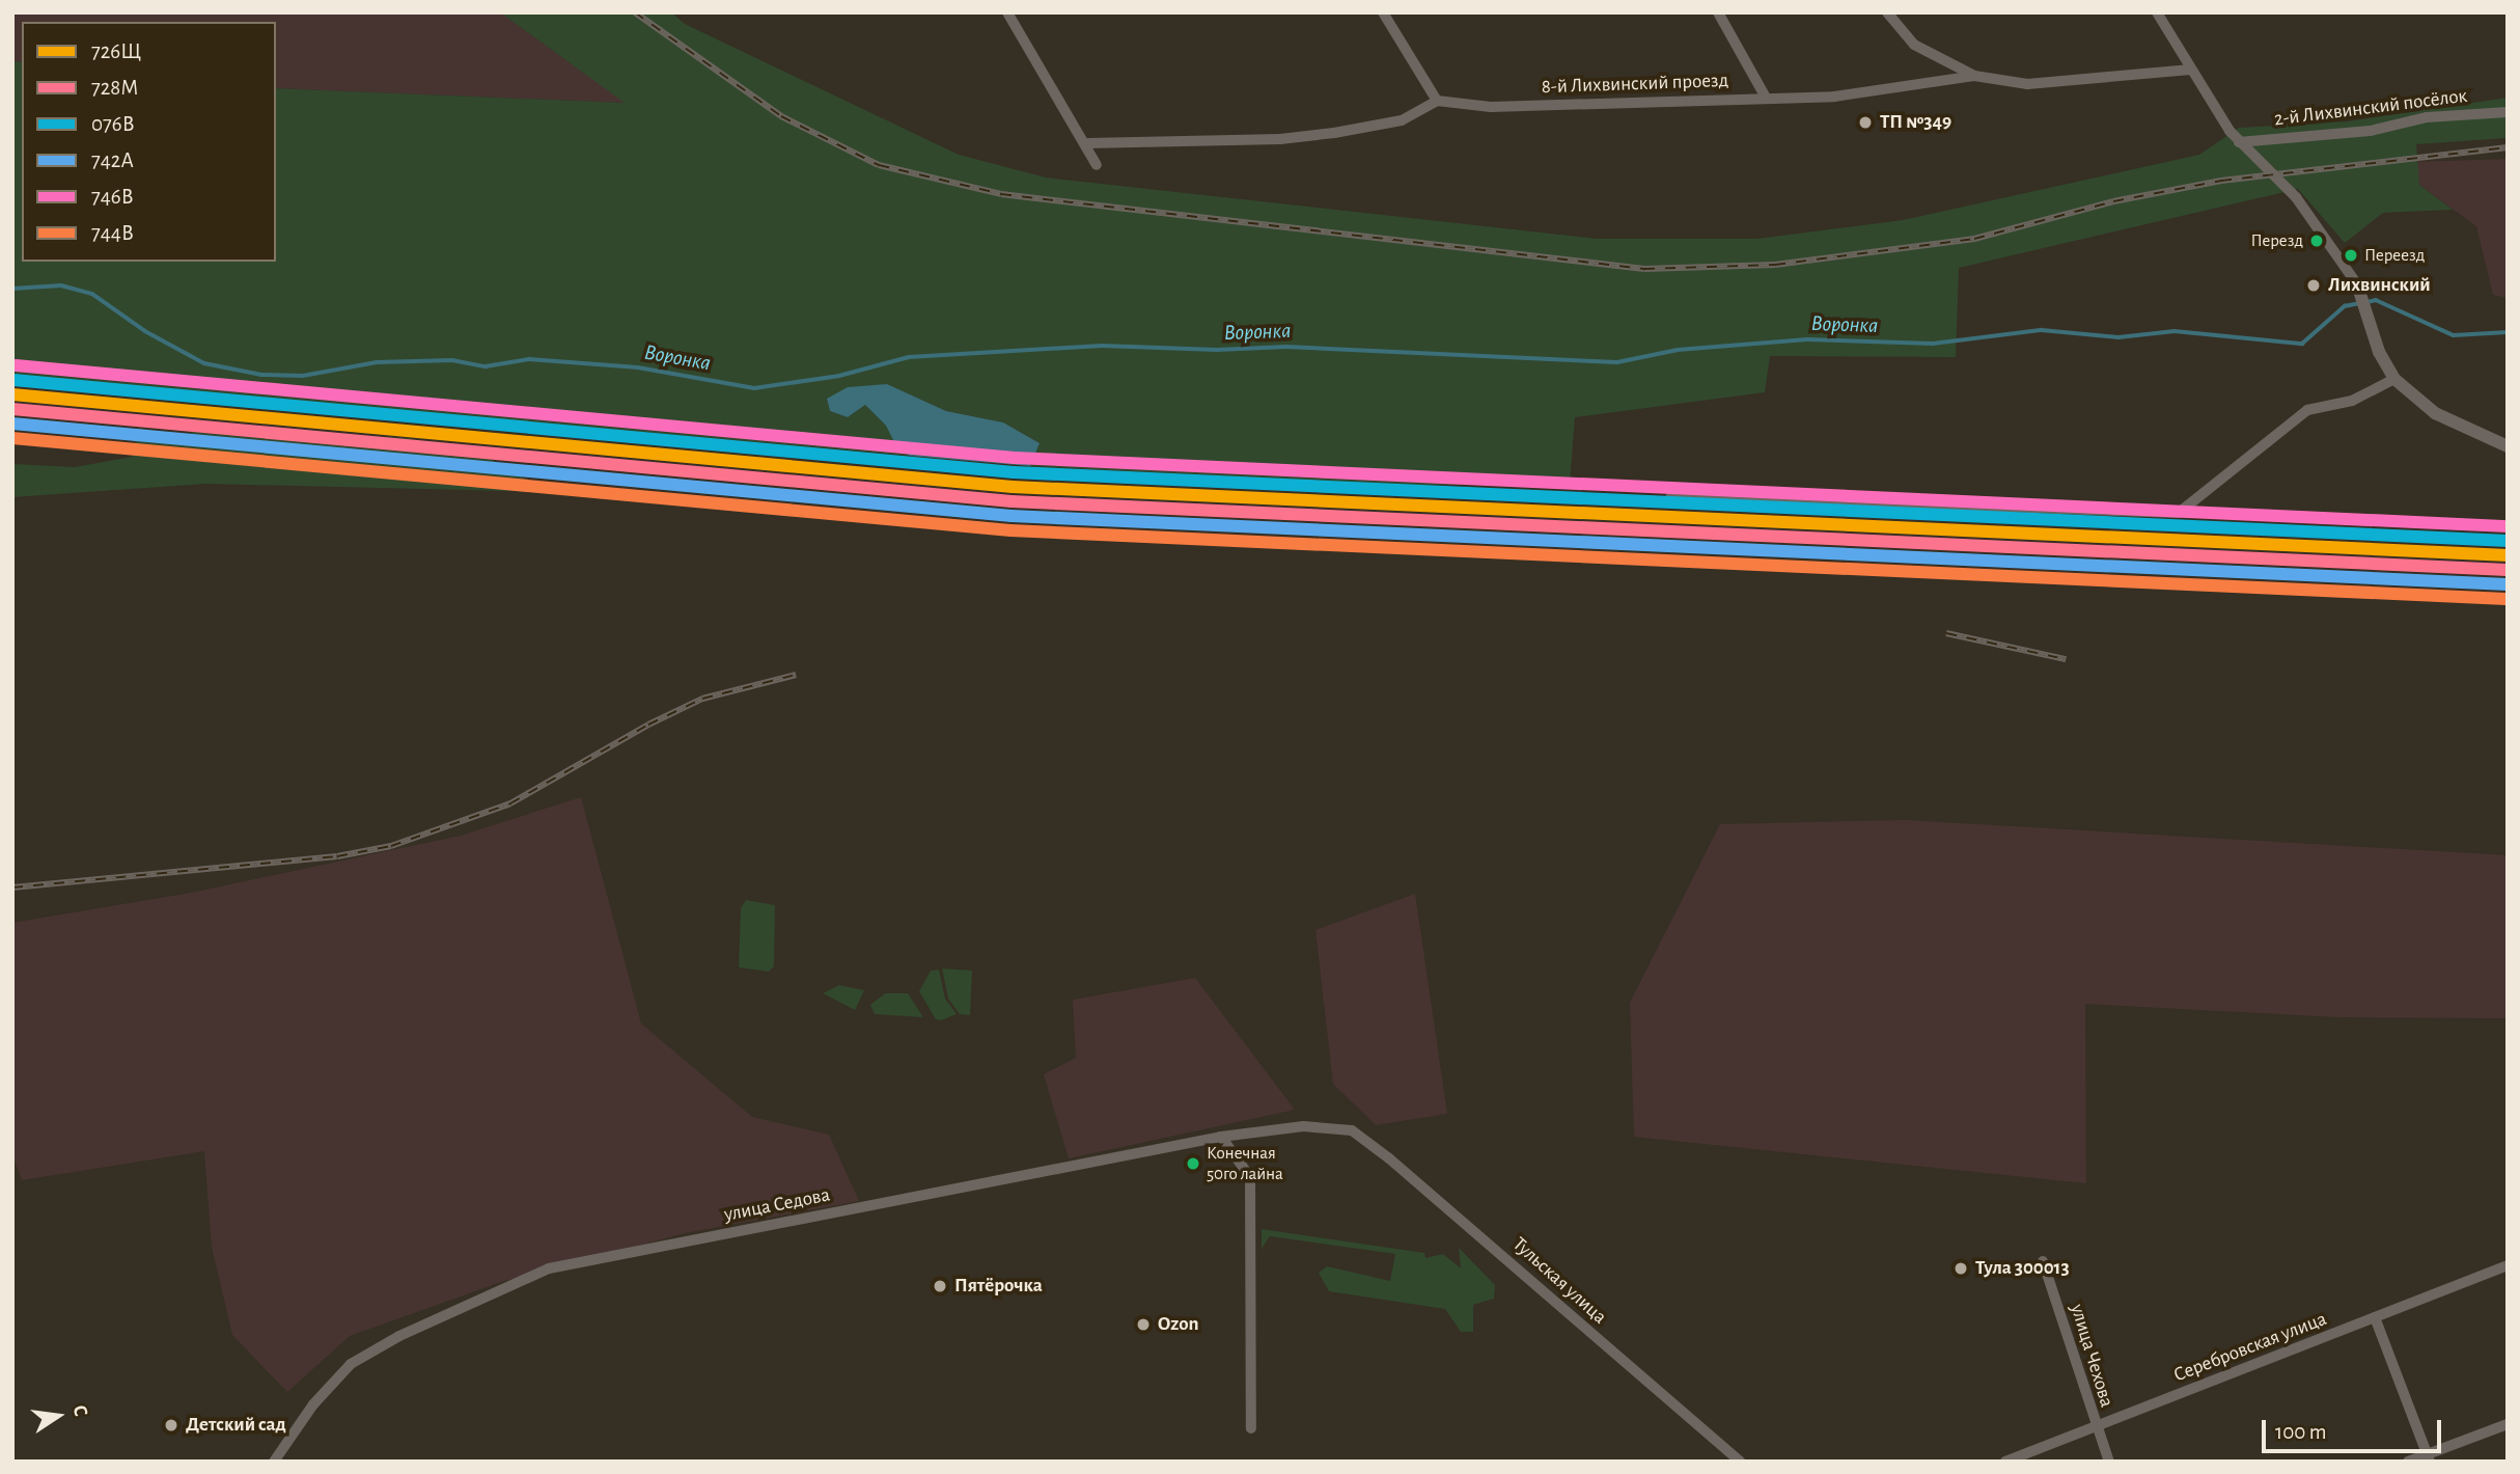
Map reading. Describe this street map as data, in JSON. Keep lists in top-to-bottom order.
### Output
{
  "streets": {
    "street": [
      "8-й Лихвинский проезд",
      "2-й Лихвинский посёлок",
      "улица Седова",
      "Тульская улица",
      "Серебровская улица",
      "улица Чехова"
    ]
  },
  "crossings": [
    ["улица Седова", "Тульская улица"],
    ["Серебровская улица", "улица Чехова"]
  ],
  "water": ["Воронка"],
  "places": [
    "ТП №349",
    "Перезд",
    "Переезд",
    "Лихвинский",
    "Конечная 50го лайна",
    "Тула 300013",
    "Пятёрочка",
    "Ozon",
    "Детский сад"
  ],
  "lines": [
    "transit line 746В",
    "transit line 076В",
    "transit line 726Щ",
    "transit line 728М",
    "transit line 742А",
    "transit line 744В"
  ],
  "legend": [
    "726Щ",
    "728М",
    "076В",
    "742А",
    "746В",
    "744В"
  ],
  "scale_bar": "100 m",
  "north": "right"
}
